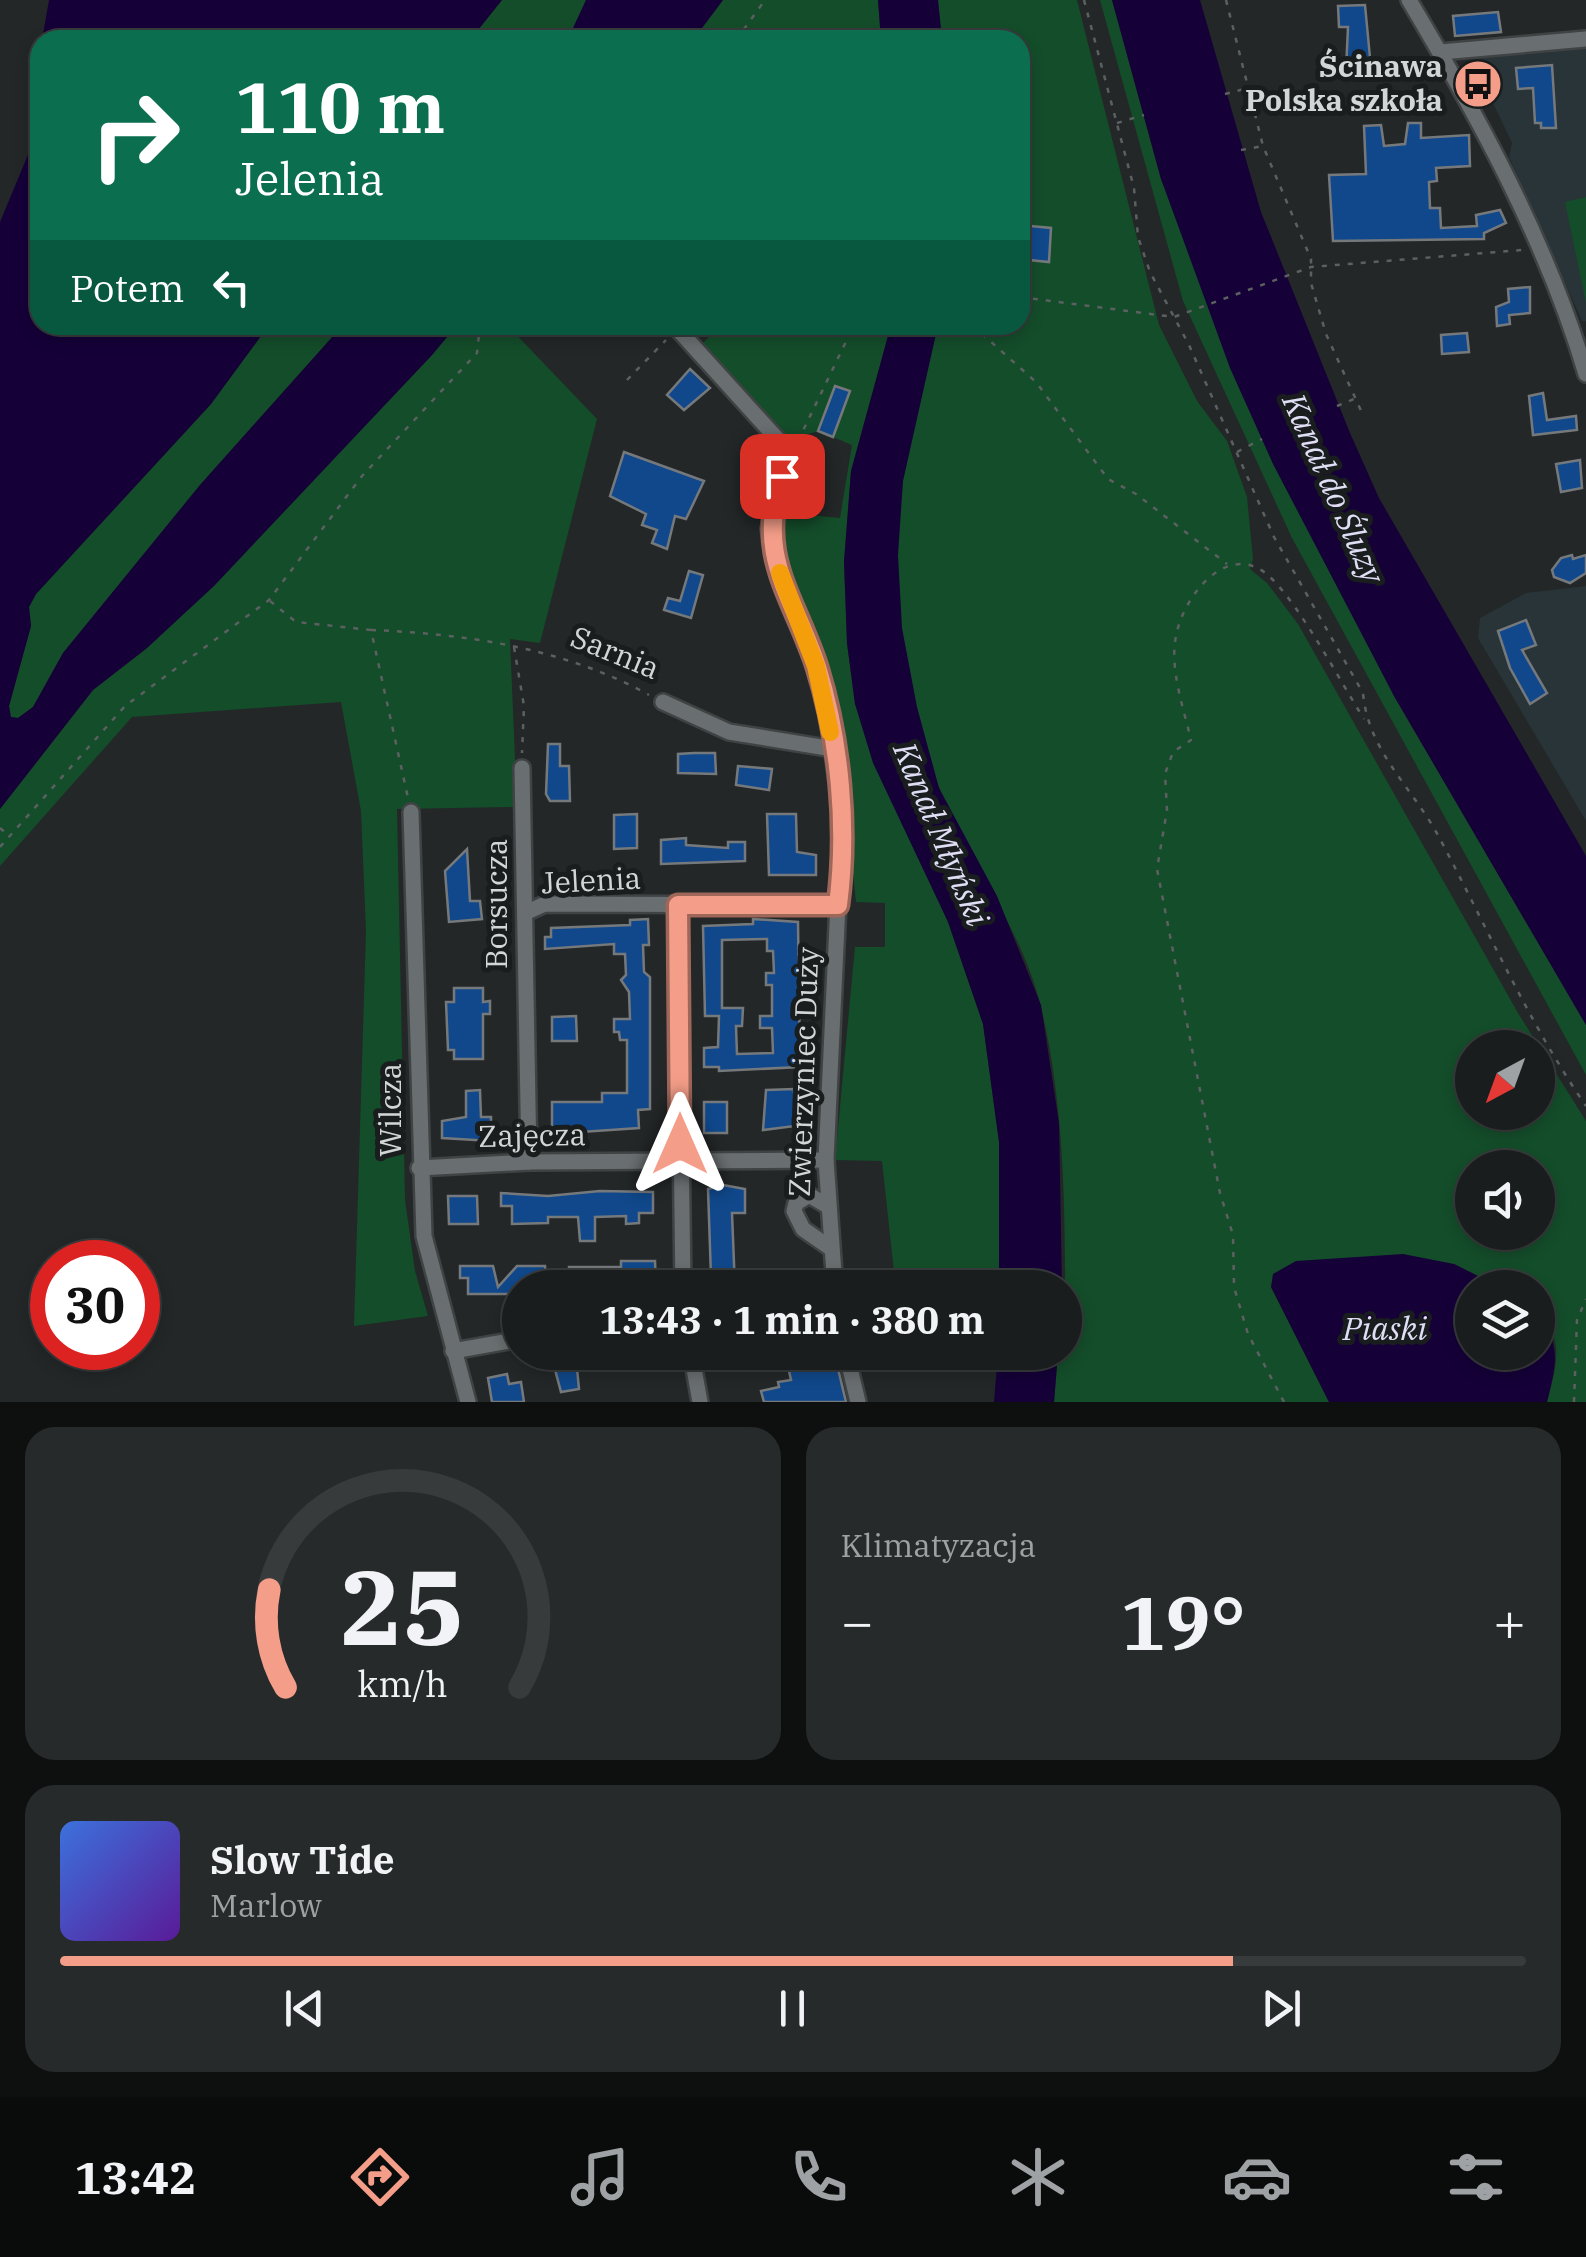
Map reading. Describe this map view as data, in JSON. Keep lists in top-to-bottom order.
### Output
{
  "streets": {
    "street": [
      "Sarnia",
      "Jelenia",
      "Borsucza",
      "Zwierzyniec Duży",
      "Wilcza",
      "Zajęcza"
    ]
  },
  "crossings": [
    ["Sarnia", "Zwierzyniec Duży"],
    ["Jelenia", "Borsucza"],
    ["Jelenia", "Zwierzyniec Duży"],
    ["Borsucza", "Zajęcza"],
    ["Zwierzyniec Duży", "Zajęcza"],
    ["Wilcza", "Zajęcza"]
  ],
  "water": ["Kanał do Śluzy", "Kanał Młyński", "Piaski"],
  "places": {
    "bus stop": ["Ścinawa Polska szkoła"]
  },
  "north": "bottom left",
  "page": {
    "turn": ["110 m", "Jelenia"],
    "then": "Potem",
    "limit": "30",
    "trip": "13:43 · 1 min · 380 m",
    "tile": "Klimatyzacja",
    "heat": ["−", "19°", "+"],
    "song": ["Slow Tide", "Marlow"],
    "tabs": "13:42",
    "gauge": ["25", "km/h"]
  }
}
